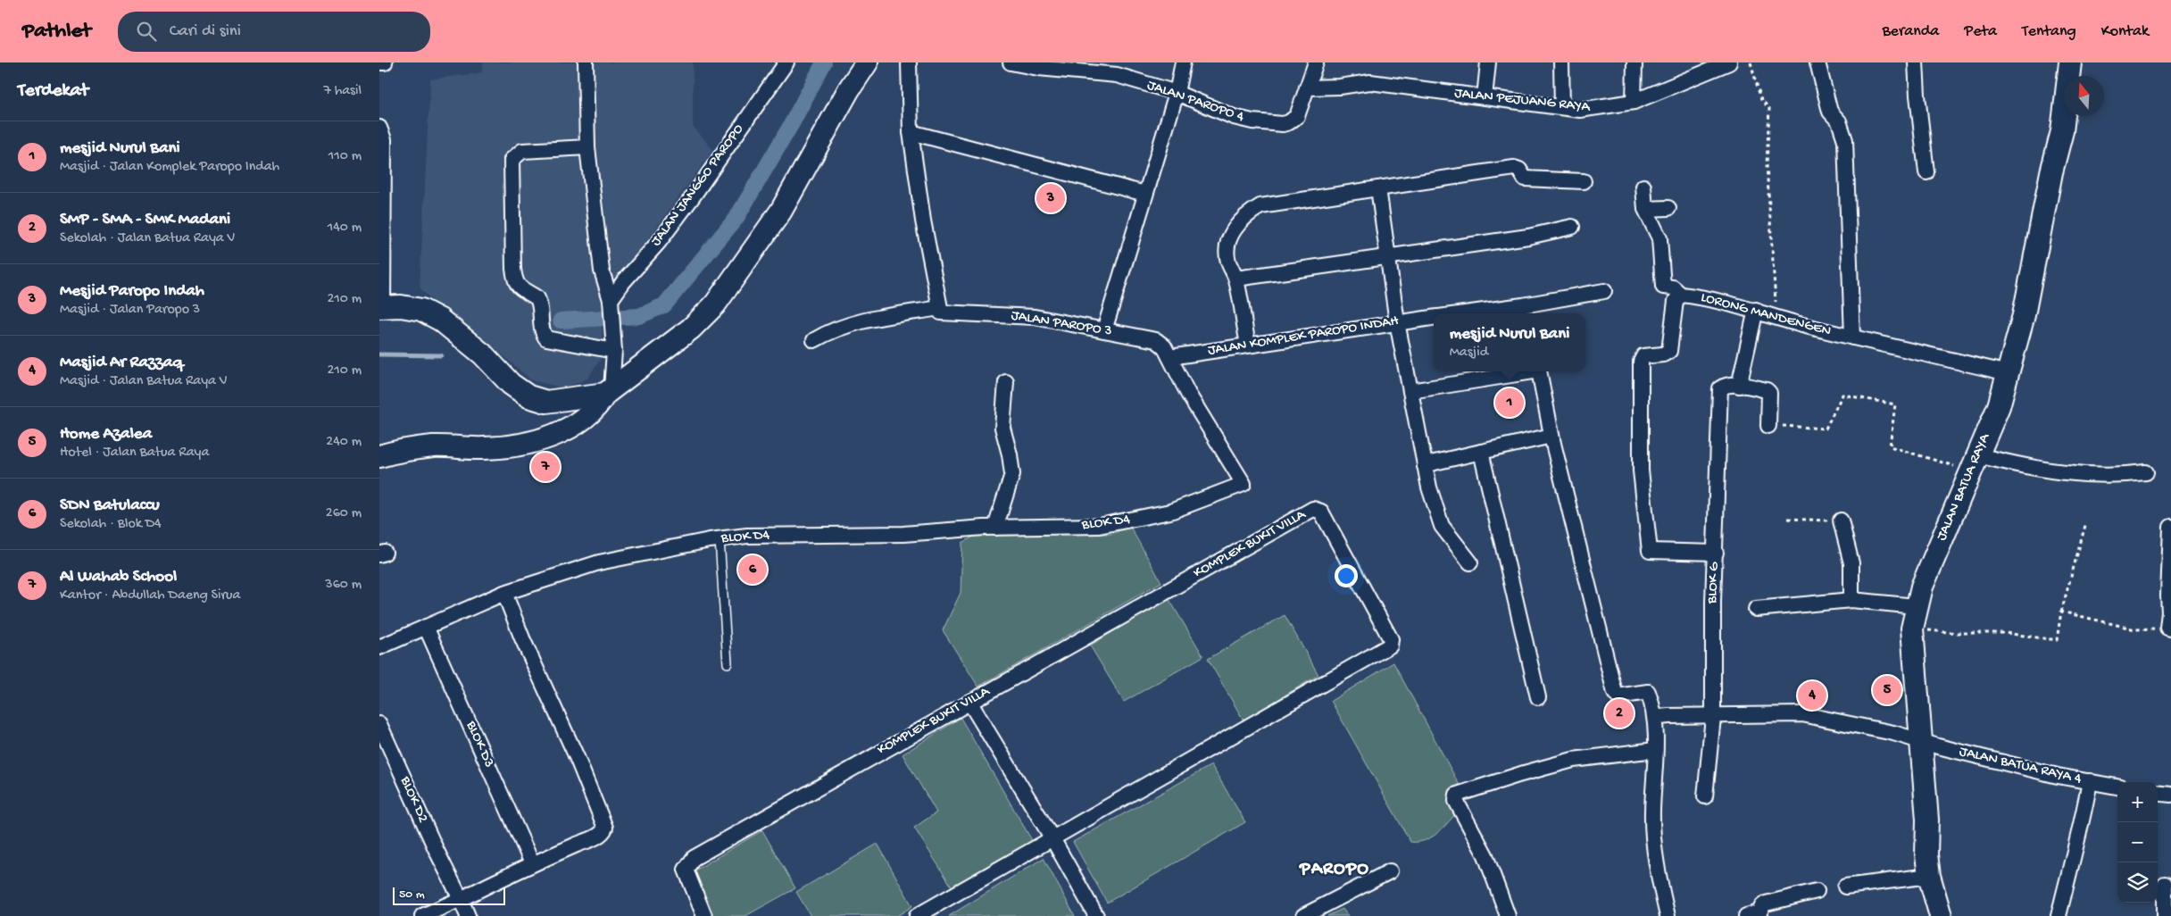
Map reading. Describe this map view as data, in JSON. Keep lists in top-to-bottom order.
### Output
{
  "streets": {
    "main road": ["JALAN BATUA RAYA"],
    "street": [
      "JALAN PEJUANG RAYA",
      "JALAN PAROPO 4",
      "JALAN JANGGO PAROPO",
      "LORONG MANDENGEN",
      "JALAN PAROPO 3",
      "JALAN KOMPLEK PAROPO INDAH",
      "BLOK D4",
      "KOMPLEK BUKIT VILLA",
      "BLOK G",
      "BLOK D3",
      "JALAN BATUA RAYA 4",
      "BLOK D2"
    ]
  },
  "crossings": [
    ["JALAN PEJUANG RAYA", "JALAN PAROPO 4"],
    ["LORONG MANDENGEN", "JALAN BATUA RAYA"],
    ["LORONG MANDENGEN", "BLOK G"],
    ["JALAN PAROPO 3", "JALAN KOMPLEK PAROPO INDAH"],
    ["JALAN PAROPO 3", "BLOK D4"],
    ["JALAN BATUA RAYA", "JALAN BATUA RAYA 4"],
    ["BLOK D4", "BLOK D3"],
    ["BLOK G", "JALAN BATUA RAYA 4"]
  ],
  "districts": ["PAROPO"],
  "scale_bar": "50 m",
  "north": "top",
  "page": {
    "header": "Pathlet",
    "search": "Cari di sini",
    "nav": [
      "Beranda",
      "Peta",
      "Tentang",
      "Kontak"
    ],
    "heading": ["Terdekat", "7 hasil"],
    "list": [
      {
        "mark": "1",
        "name": "mesjid Nurul Bani",
        "note": "Masjid · Jalan Komplek Paropo Indah",
        "value": "110 m"
      },
      {
        "mark": "2",
        "name": "SMP - SMA - SMK Madani",
        "note": "Sekolah · Jalan Batua Raya V",
        "value": "140 m"
      },
      {
        "mark": "3",
        "name": "Mesjid Paropo Indah",
        "note": "Masjid · Jalan Paropo 3",
        "value": "210 m"
      },
      {
        "mark": "4",
        "name": "Masjid Ar Razzaq",
        "note": "Masjid · Jalan Batua Raya V",
        "value": "210 m"
      },
      {
        "mark": "5",
        "name": "Home Azalea",
        "note": "Hotel · Jalan Batua Raya",
        "value": "240 m"
      },
      {
        "mark": "6",
        "name": "SDN Batulaccu",
        "note": "Sekolah · Blok D4",
        "value": "260 m"
      },
      {
        "mark": "7",
        "name": "Al Wahab School",
        "note": "Kantor · Abdullah Daeng Sirua",
        "value": "360 m"
      }
    ],
    "pins": [
      "3",
      "1",
      "7",
      "6",
      "5",
      "4",
      "2"
    ],
    "popup": ["mesjid Nurul Bani", "Masjid"],
    "map_buttons": ["+", "−"],
    "scale": "50 m"
  }
}
